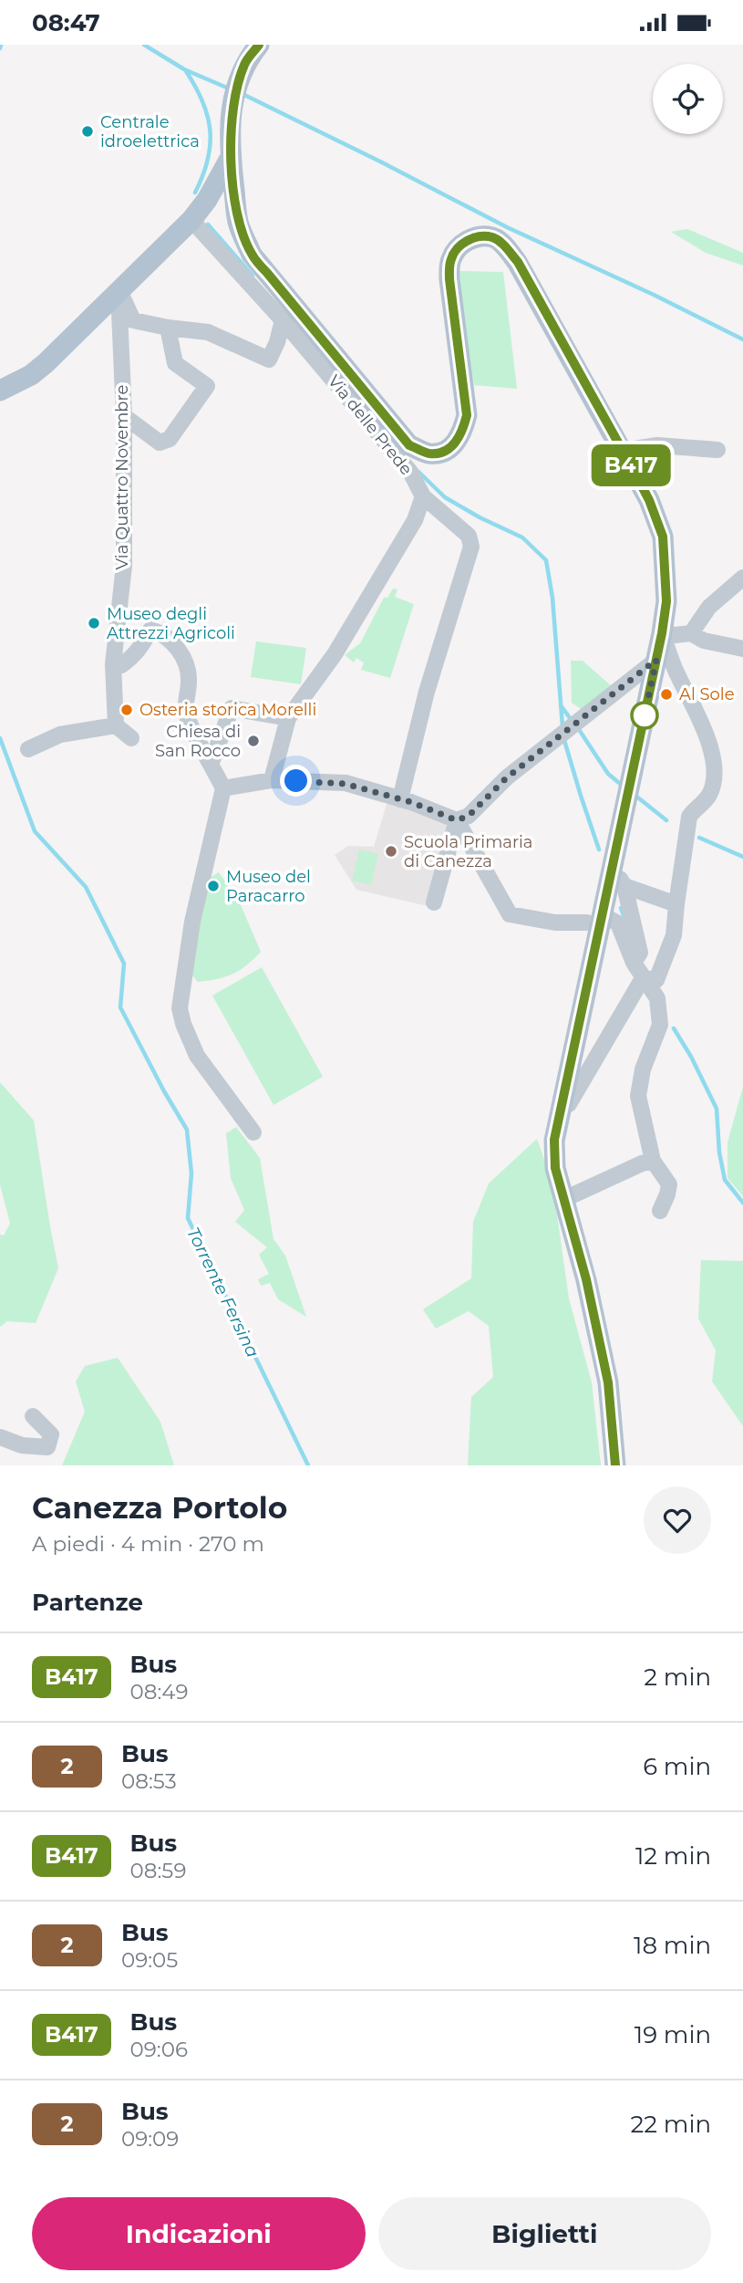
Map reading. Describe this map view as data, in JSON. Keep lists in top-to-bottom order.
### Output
{
  "streets": {
    "street": ["Via delle Prede", "Via Quattro Novembre"]
  },
  "water": ["Torrente Fersina"],
  "places": [
    "Centrale idroelettrica",
    "Museo degli Attrezzi Agricoli",
    "Al Sole",
    "Osteria storica Morelli",
    "Chiesa di San Rocco",
    "Scuola Primaria di Canezza",
    "Museo del Paracarro"
  ],
  "lines": ["bus line B417"],
  "page": {
    "status": "08:47",
    "on_map": "B417",
    "heading": [
      ["Canezza Portolo", "A piedi · 4 min · 270 m"],
      "Partenze"
    ],
    "list": [
      {
        "mark": "B417",
        "name": "Bus",
        "note": "08:49",
        "value": "2 min"
      },
      {
        "mark": "2",
        "name": "Bus",
        "note": "08:53",
        "value": "6 min"
      },
      {
        "mark": "B417",
        "name": "Bus",
        "note": "08:59",
        "value": "12 min"
      },
      {
        "mark": "2",
        "name": "Bus",
        "note": "09:05",
        "value": "18 min"
      },
      {
        "mark": "B417",
        "name": "Bus",
        "note": "09:06",
        "value": "19 min"
      },
      {
        "mark": "2",
        "name": "Bus",
        "note": "09:09",
        "value": "22 min"
      }
    ],
    "buttons": ["Indicazioni", "Biglietti"]
  }
}
